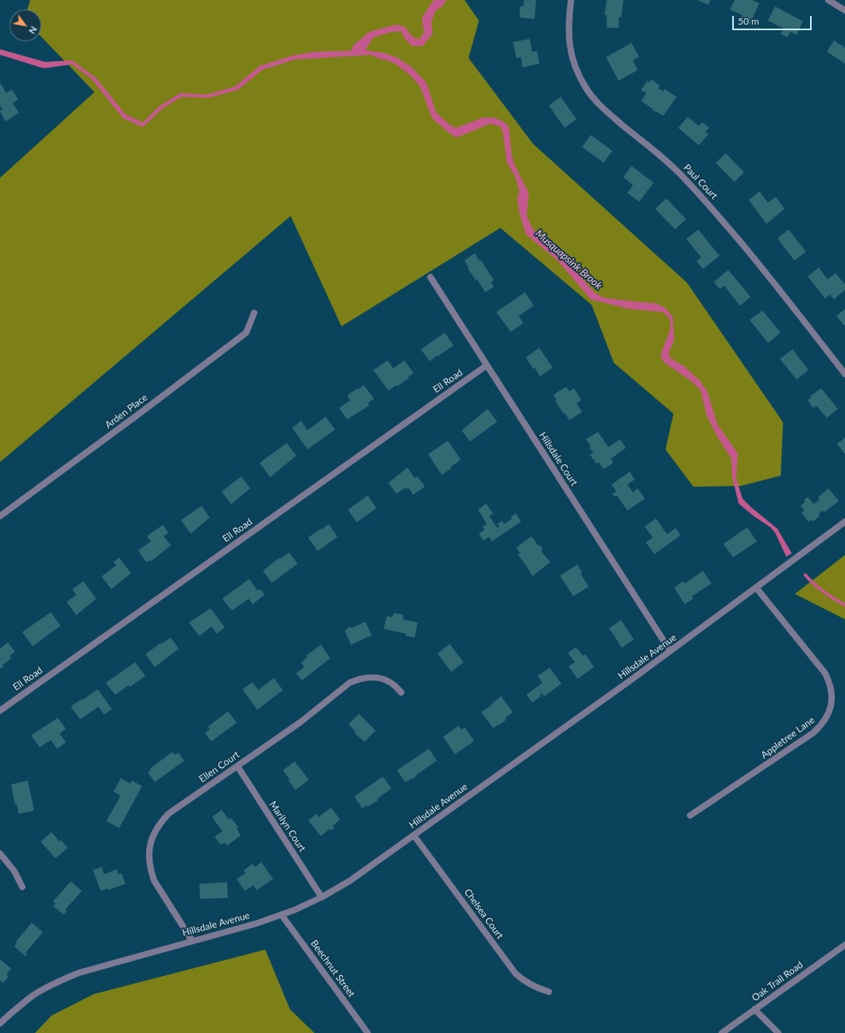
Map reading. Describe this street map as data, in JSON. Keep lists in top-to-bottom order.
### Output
{
  "streets": {
    "street": [
      "Paul Court",
      "Ell Road",
      "Arden Place",
      "Hillsdale Court",
      "Hillsdale Avenue",
      "Appletree Lane",
      "Ellen Court",
      "Marilyn Court",
      "Chelsea Court",
      "Beechnut Street",
      "Oak Trail Road"
    ]
  },
  "crossings": [
    ["Ell Road", "Hillsdale Court"],
    ["Hillsdale Court", "Hillsdale Avenue"],
    ["Hillsdale Avenue", "Appletree Lane"],
    ["Hillsdale Avenue", "Ellen Court"],
    ["Hillsdale Avenue", "Marilyn Court"],
    ["Hillsdale Avenue", "Chelsea Court"],
    ["Hillsdale Avenue", "Beechnut Street"],
    ["Ellen Court", "Marilyn Court"]
  ],
  "water": ["Musquapsink Brook"],
  "scale_bar": "50 m",
  "north": "bottom right"
}
